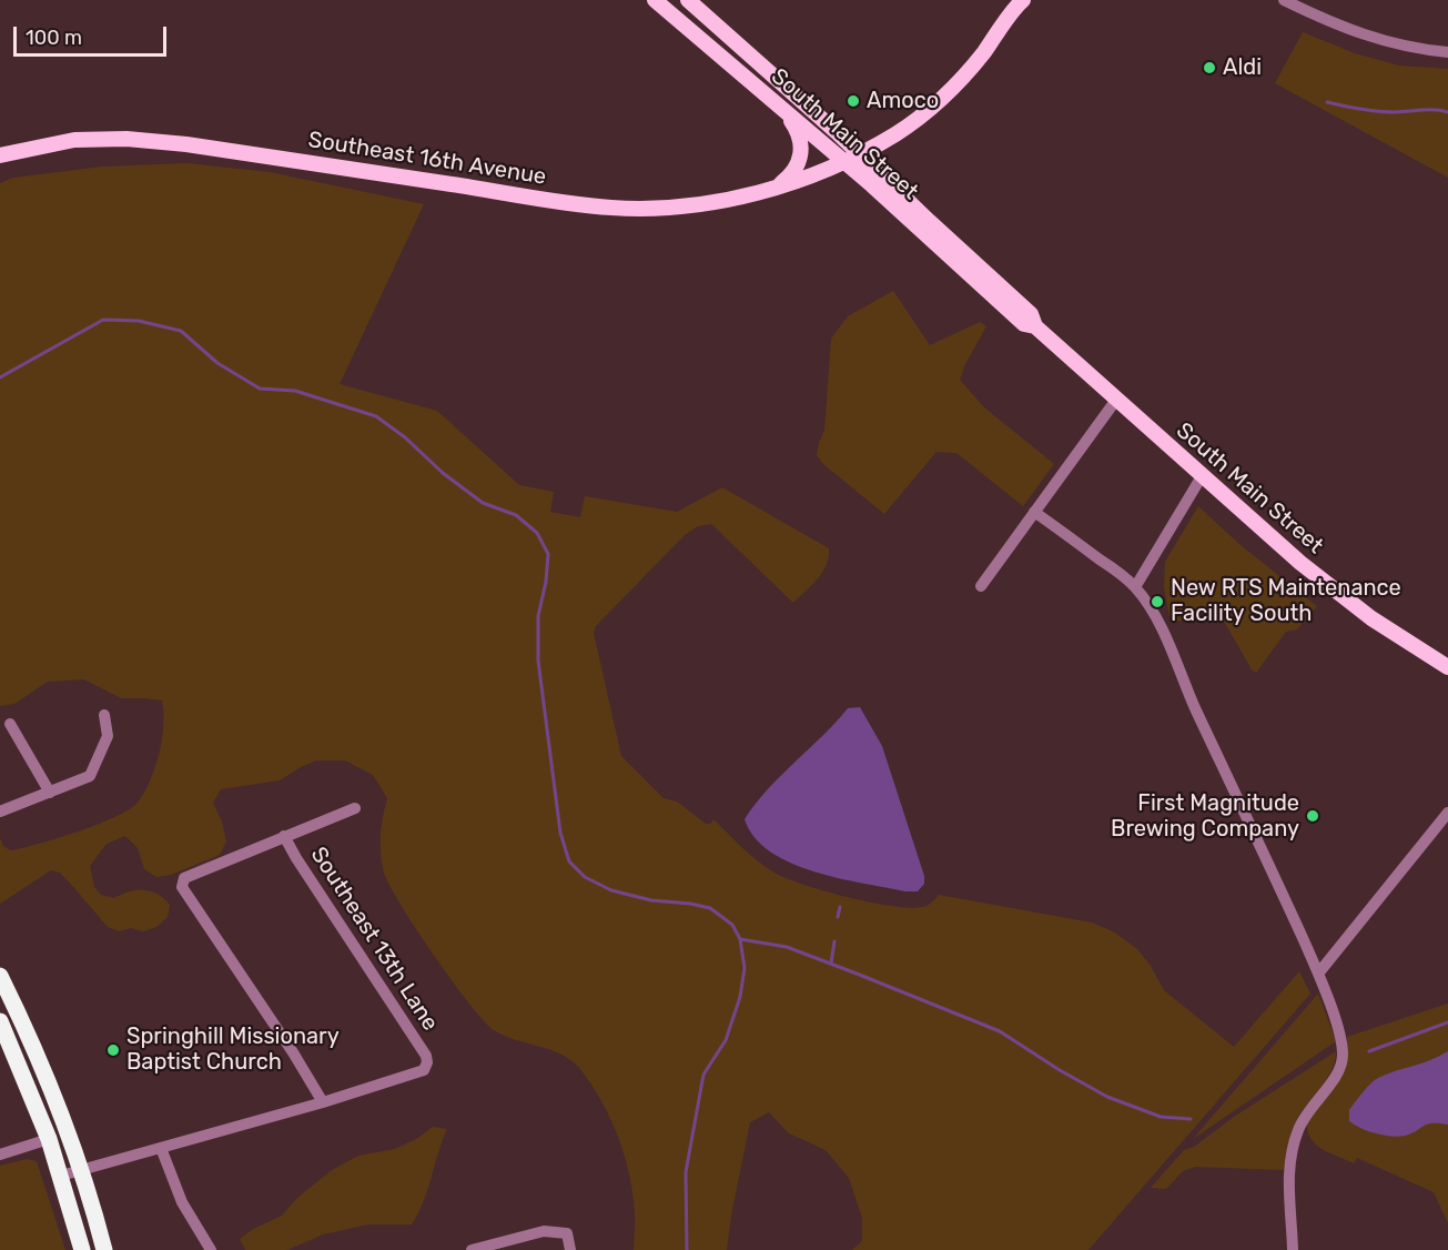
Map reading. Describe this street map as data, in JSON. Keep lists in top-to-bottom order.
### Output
{
  "streets": {
    "main road": ["South Main Street", "Southeast 16th Avenue"],
    "street": ["Southeast 13th Lane"]
  },
  "crossings": [
    ["South Main Street", "Southeast 16th Avenue"]
  ],
  "places": [
    "Aldi",
    "Amoco",
    "New RTS Maintenance Facility South",
    "First Magnitude Brewing Company",
    "Springhill Missionary Baptist Church"
  ],
  "scale_bar": "100 m"
}
